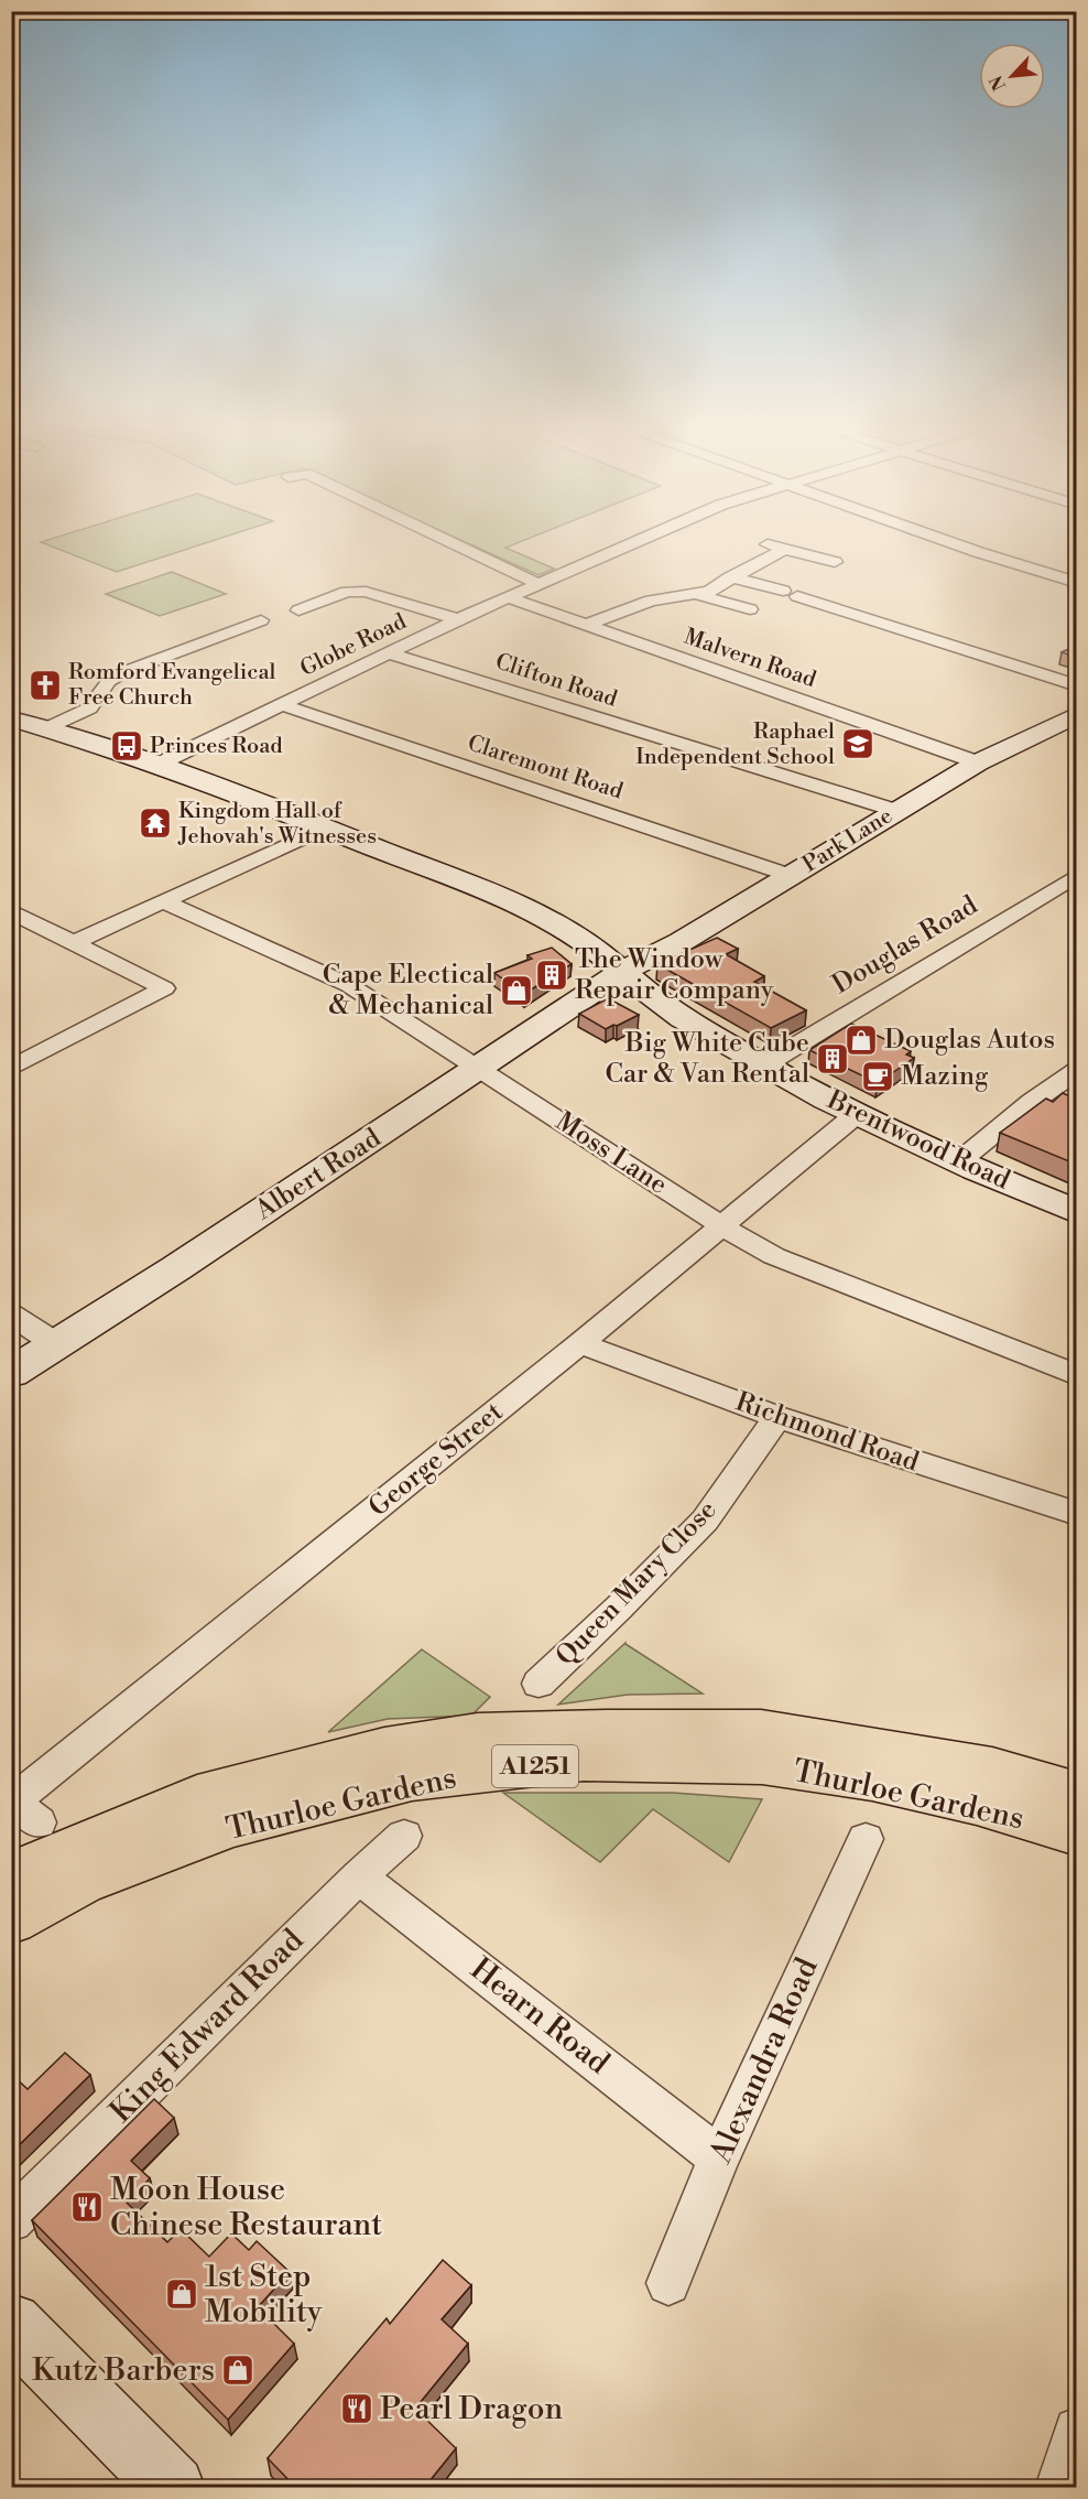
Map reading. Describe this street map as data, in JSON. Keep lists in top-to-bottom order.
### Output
{
  "streets": {
    "main road": ["A1251", "Thurloe Gardens"],
    "street": [
      "Globe Road",
      "Malvern Road",
      "Clifton Road",
      "Claremont Road",
      "Park Lane",
      "Douglas Road",
      "Brentwood Road",
      "Moss Lane",
      "Albert Road",
      "Richmond Road",
      "George Street",
      "Queen Mary Close",
      "Hearn Road",
      "King Edward Road",
      "Alexandra Road"
    ]
  },
  "crossings": [
    ["Globe Road", "Malvern Road"],
    ["Globe Road", "Clifton Road"],
    ["Globe Road", "Claremont Road"],
    ["Globe Road", "Brentwood Road"],
    ["Malvern Road", "Park Lane"],
    ["Clifton Road", "Park Lane"],
    ["Claremont Road", "Park Lane"],
    ["Park Lane", "Brentwood Road"],
    ["Park Lane", "Albert Road"],
    ["Douglas Road", "Brentwood Road"],
    ["Brentwood Road", "Albert Road"],
    ["Brentwood Road", "George Street"],
    ["Moss Lane", "Albert Road"],
    ["Moss Lane", "George Street"],
    ["Richmond Road", "George Street"],
    ["Richmond Road", "Queen Mary Close"],
    ["Hearn Road", "King Edward Road"],
    ["Hearn Road", "Alexandra Road"]
  ],
  "places": {
    "church": ["Romford Evangelical Free Church"],
    "school or university": ["Raphael Independent School"],
    "bus stop": ["Princes Road"],
    "temple": ["Kingdom Hall of Jehovah's Witnesses"],
    "building": ["The Window Repair Company", "Big White Cube Car & Van Rental"],
    "shop": [
      "Cape Electical & Mechanical",
      "Douglas Autos",
      "1st Step Mobility",
      "Kutz Barbers"
    ],
    "cafe": ["Mazing"],
    "restaurant": ["Moon House Chinese Restaurant", "Pearl Dragon"]
  },
  "north": "bottom left"
}
